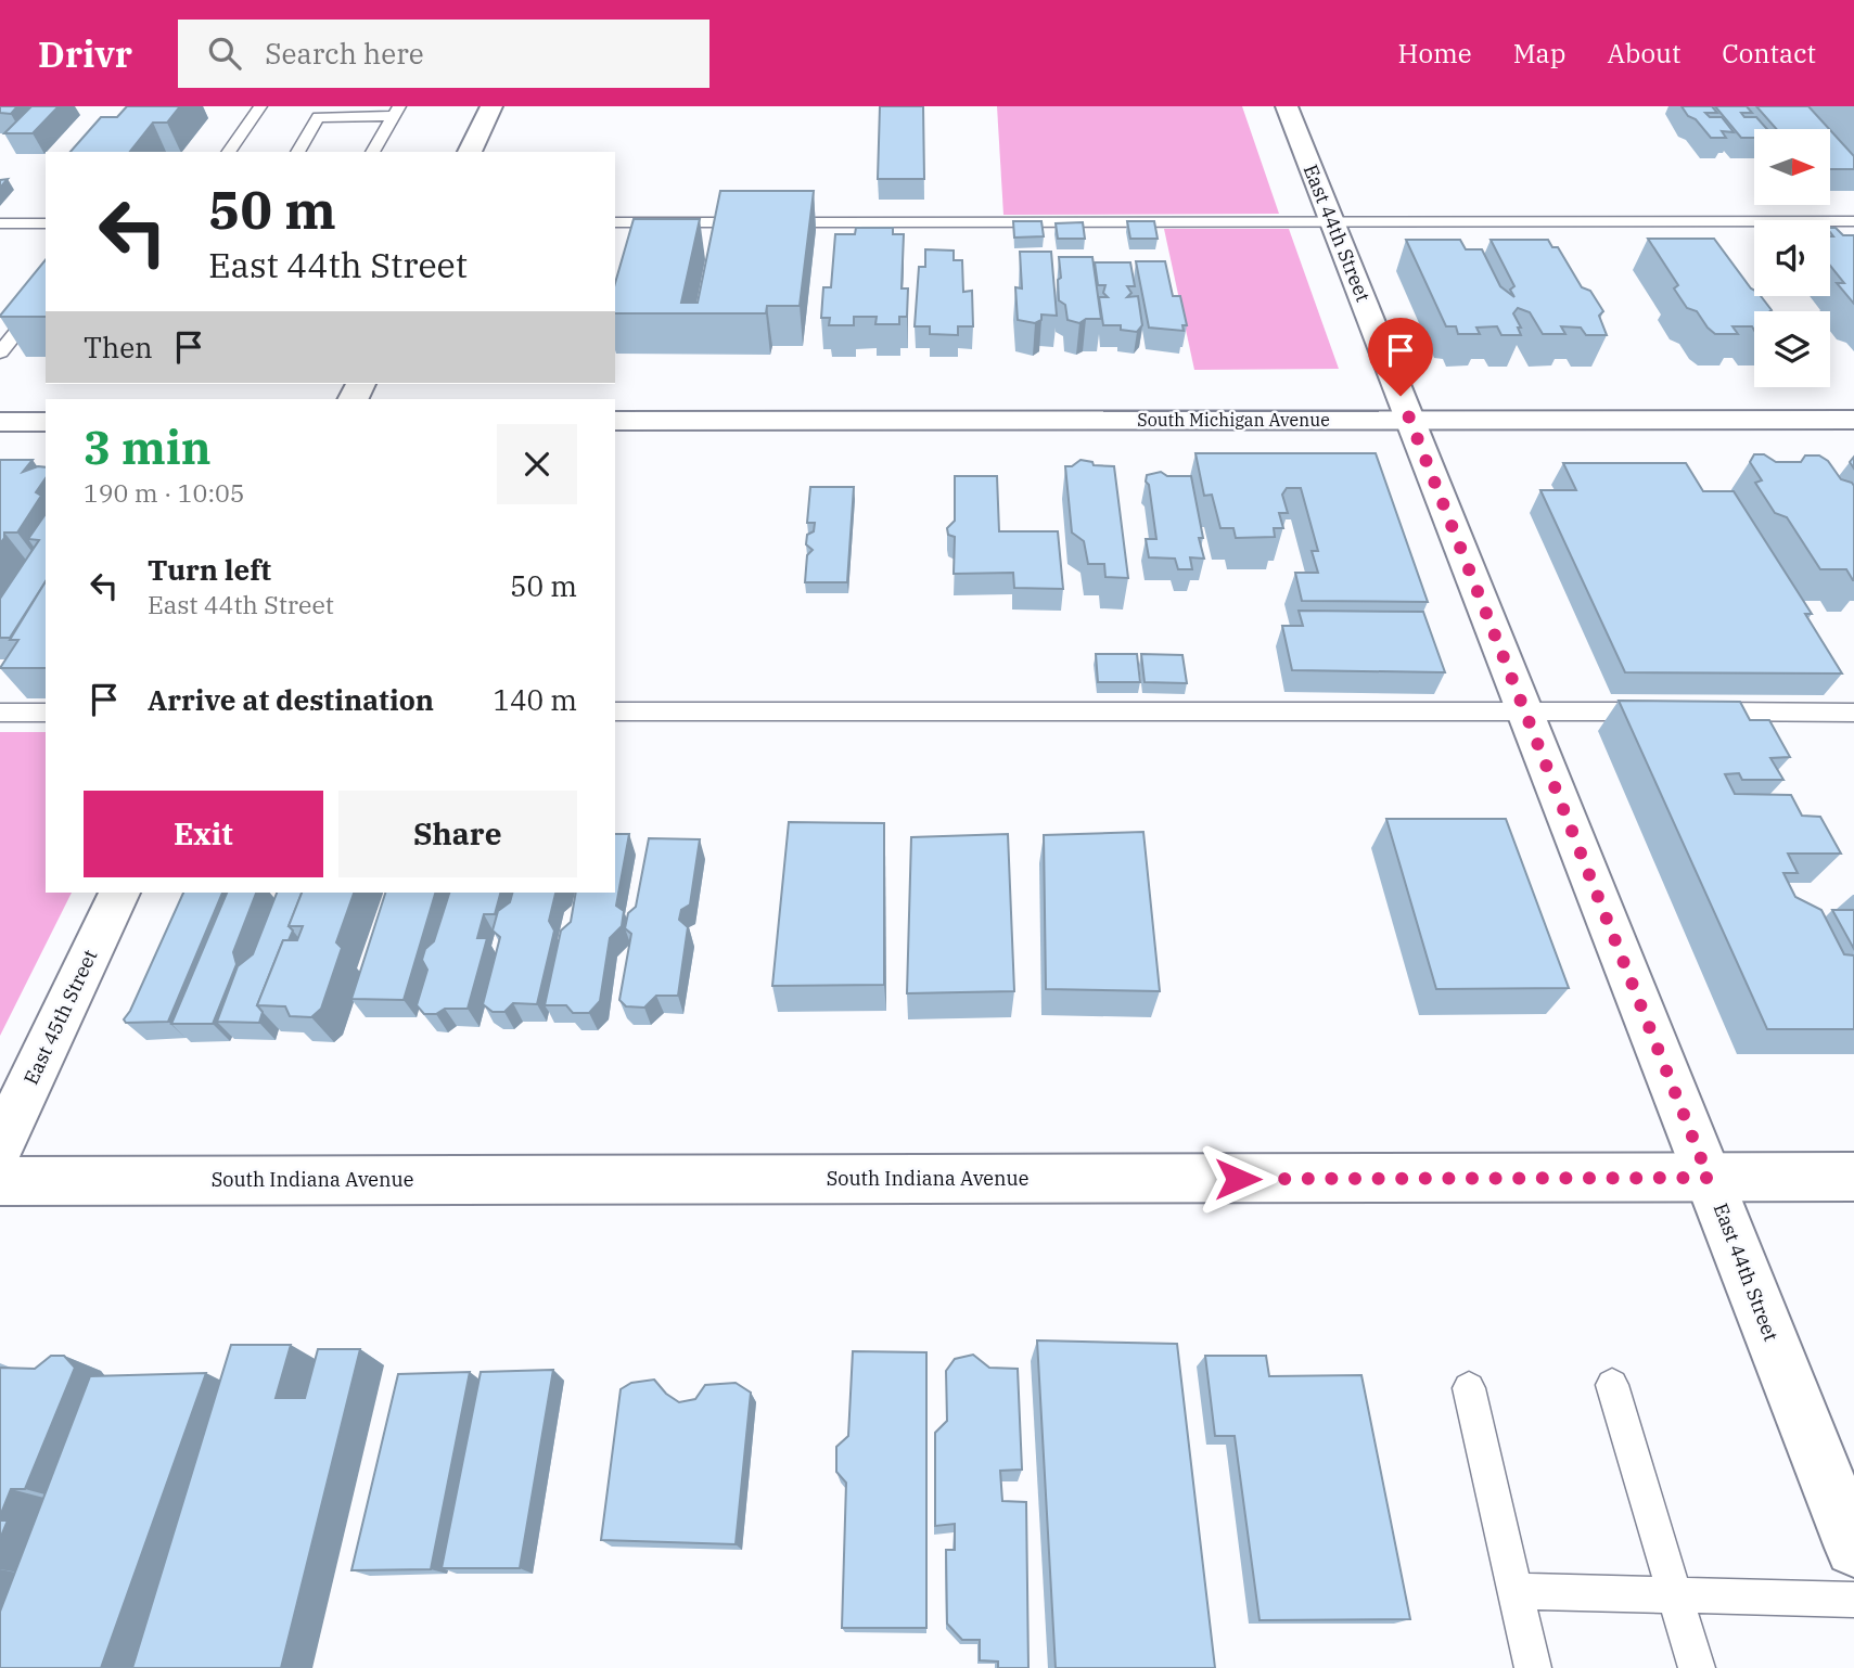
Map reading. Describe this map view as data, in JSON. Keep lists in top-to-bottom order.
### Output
{
  "streets": {
    "street": [
      "East 44th Street",
      "South Michigan Avenue",
      "East 45th Street",
      "South Indiana Avenue"
    ]
  },
  "crossings": [
    ["East 44th Street", "South Michigan Avenue"],
    ["East 44th Street", "South Indiana Avenue"]
  ],
  "north": "right",
  "page": {
    "header": "Drivr",
    "search": "Search here",
    "nav": [
      "Home",
      "Map",
      "About",
      "Contact"
    ],
    "turn": ["50 m", "East 44th Street"],
    "then": "Then",
    "heading": ["3 min", "190 m · 10:05"],
    "list": [
      {
        "name": "Turn left",
        "note": "East 44th Street",
        "value": "50 m"
      },
      {
        "name": "Arrive at destination",
        "value": "140 m"
      }
    ],
    "buttons": ["Exit", "Share"]
  }
}
